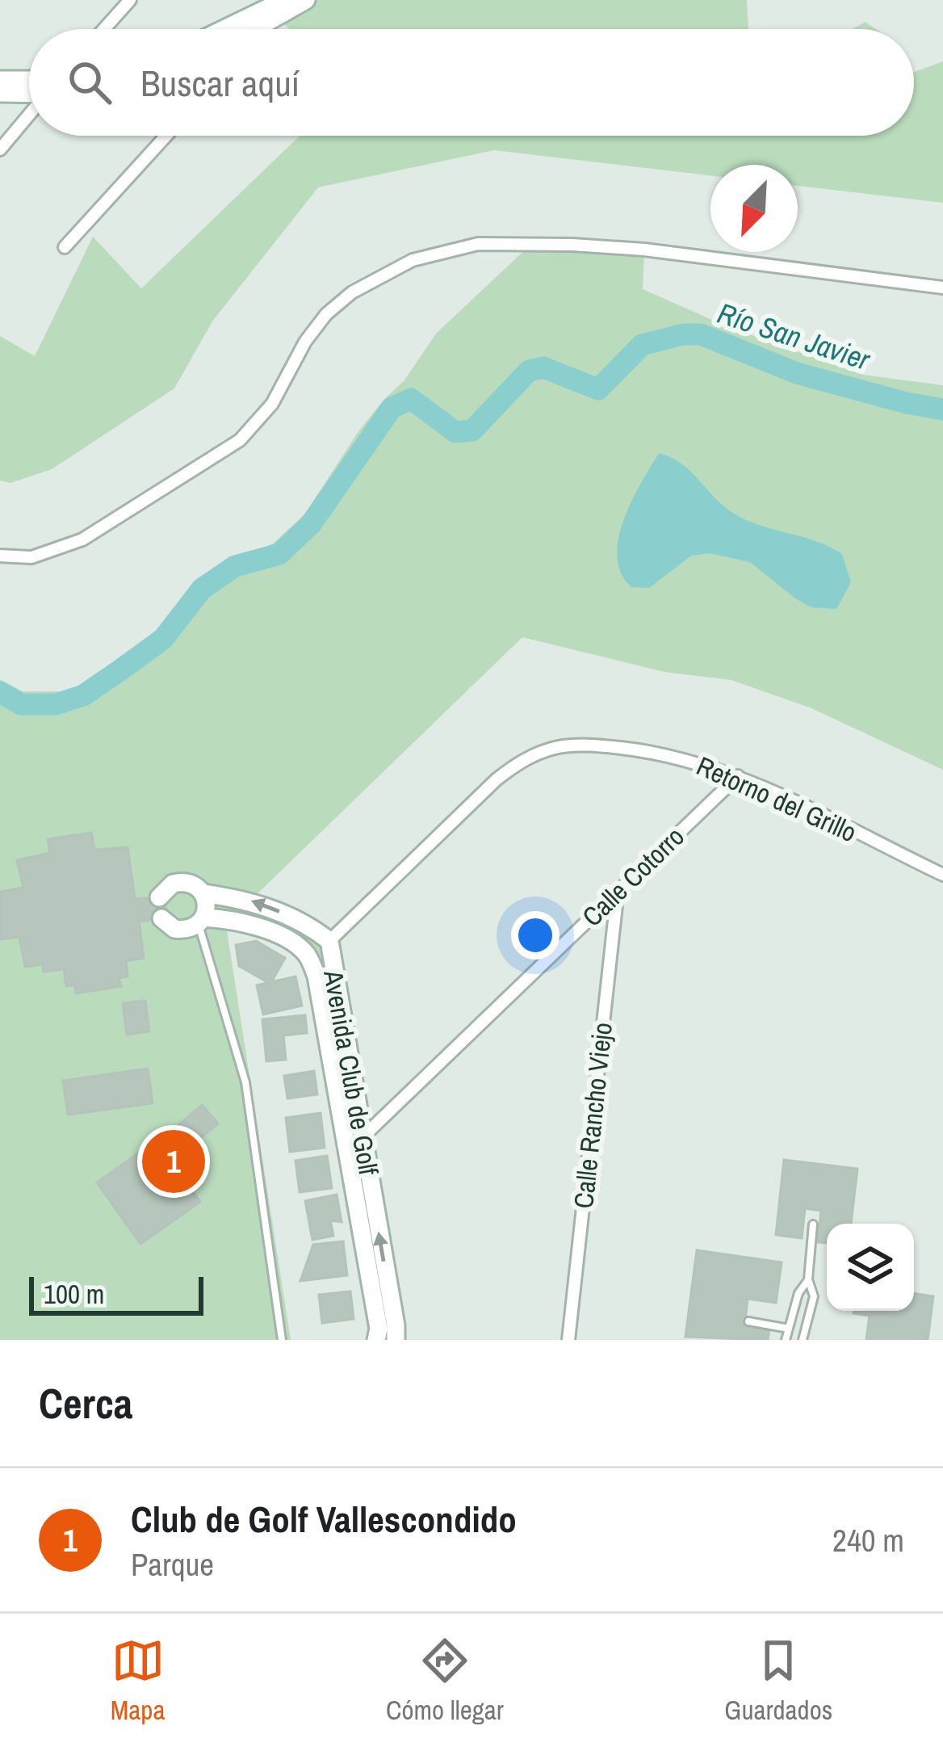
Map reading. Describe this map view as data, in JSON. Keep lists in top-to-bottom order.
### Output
{
  "streets": {
    "street": [
      "Retorno del Grillo",
      "Calle Cotorro",
      "Avenida Club de Golf",
      "Calle Rancho Viejo"
    ]
  },
  "crossings": [
    ["Retorno del Grillo", "Calle Cotorro"],
    ["Retorno del Grillo", "Avenida Club de Golf"],
    ["Calle Cotorro", "Avenida Club de Golf"],
    ["Calle Cotorro", "Calle Rancho Viejo"]
  ],
  "water": ["Río San Javier"],
  "scale_bar": "100 m",
  "north": "bottom left",
  "page": {
    "search": "Buscar aquí",
    "pins": "1",
    "scale": "100 m",
    "heading": "Cerca",
    "list": [
      {
        "mark": "1",
        "name": "Club de Golf Vallescondido",
        "note": "Parque",
        "value": "240 m"
      }
    ],
    "nav": ["Mapa", "Cómo llegar", "Guardados"]
  }
}
